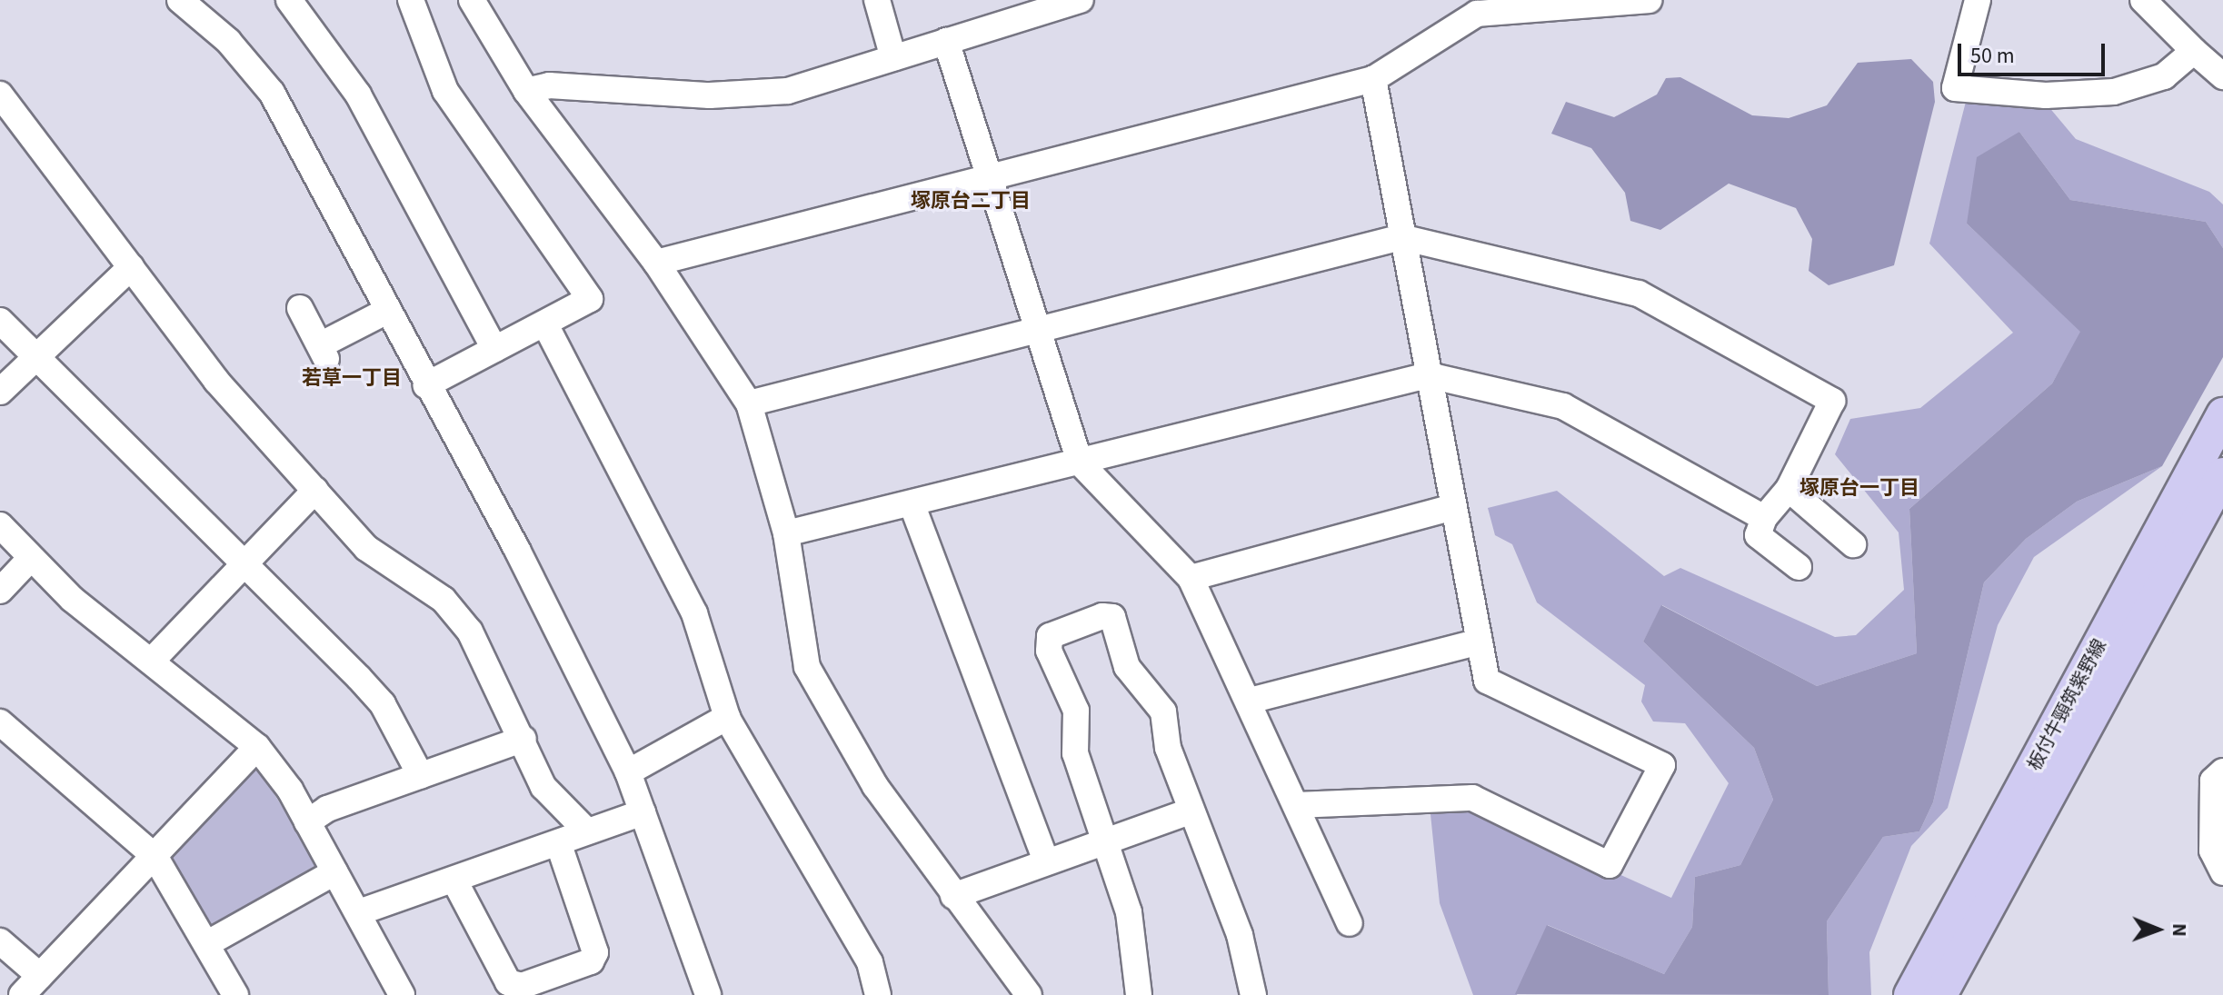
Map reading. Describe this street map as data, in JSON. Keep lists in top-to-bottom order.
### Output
{
  "streets": {
    "main road": ["板付牛頸筑紫野線"]
  },
  "districts": ["塚原台二丁目", "若草一丁目", "塚原台一丁目"],
  "scale_bar": "50 m",
  "north": "right"
}
